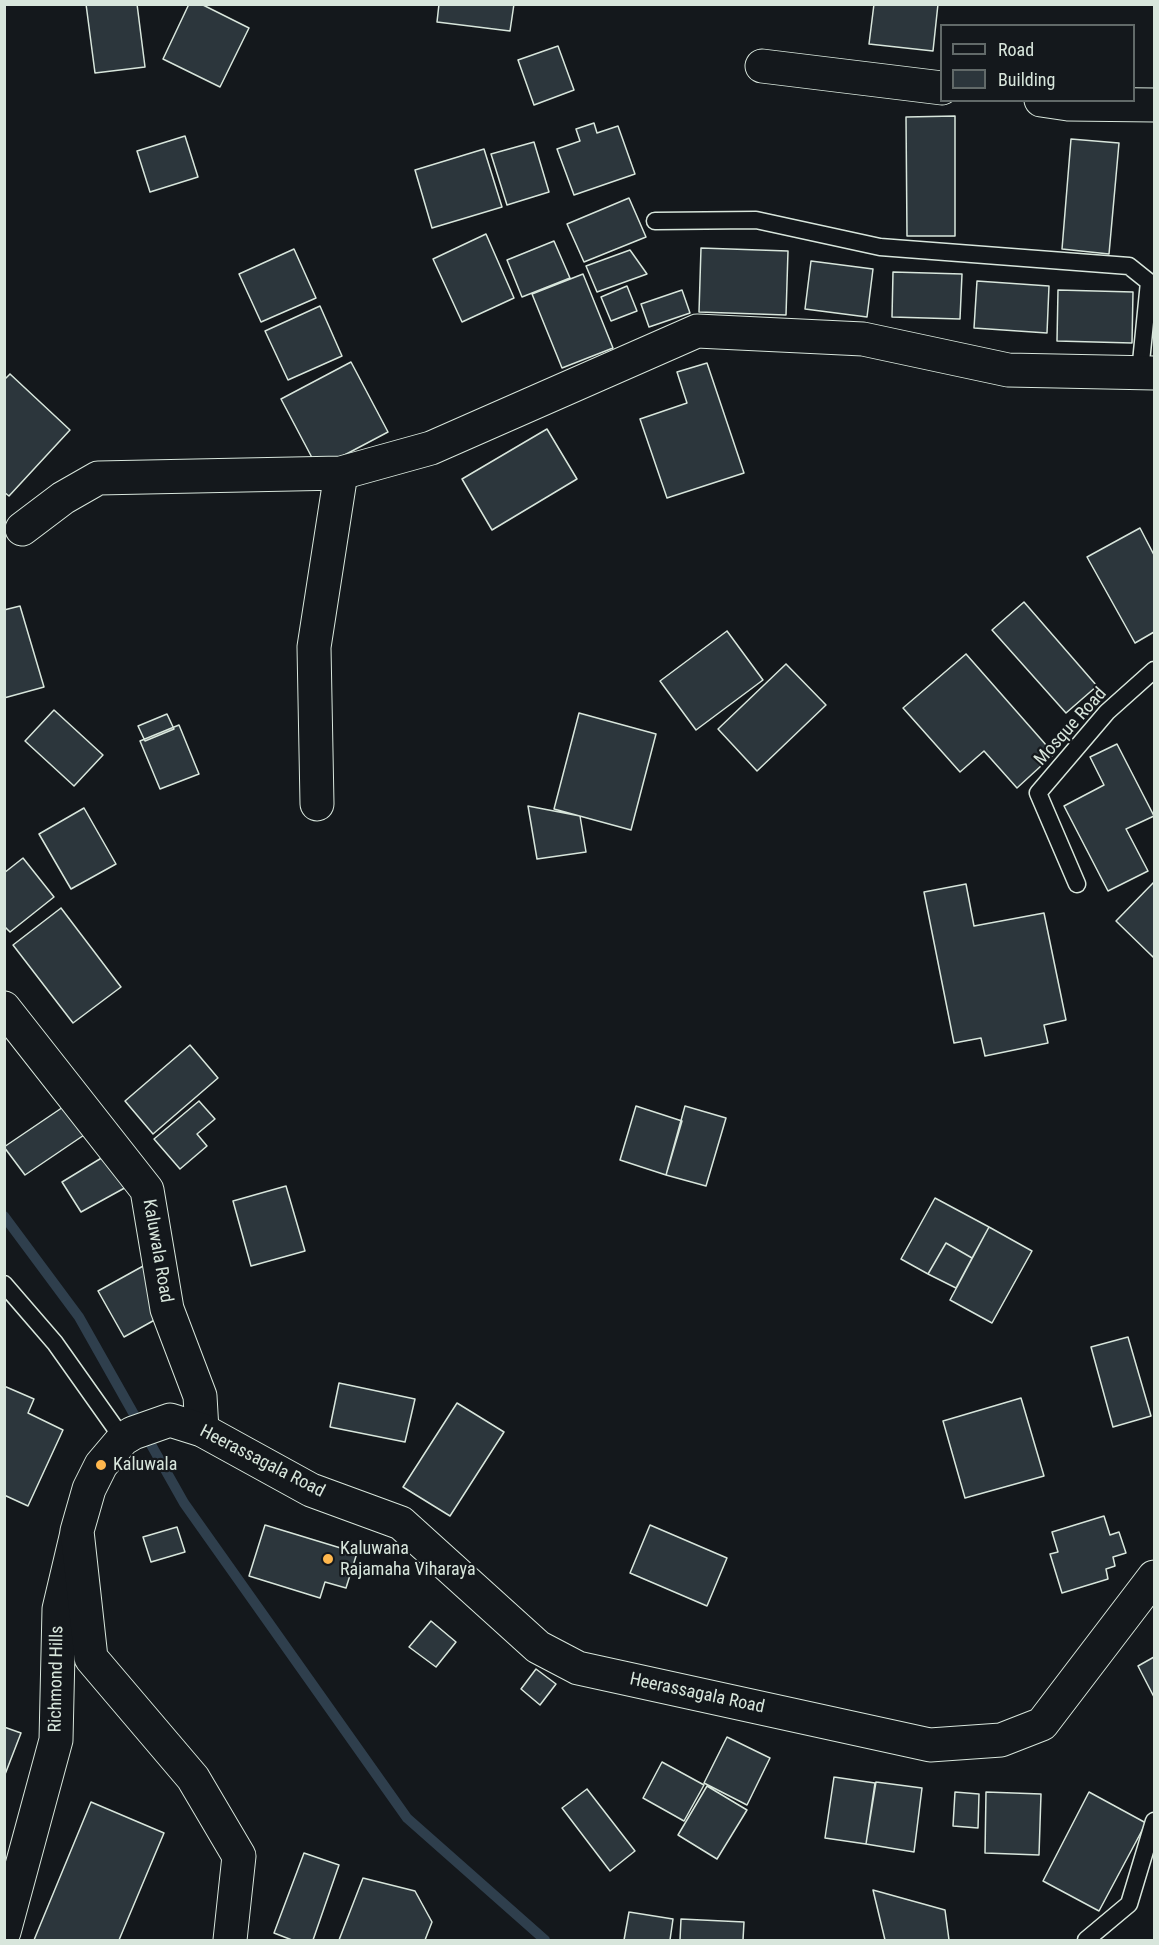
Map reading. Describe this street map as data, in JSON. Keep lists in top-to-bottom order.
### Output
{
  "streets": {
    "street": ["Kaluwala Road", "Heerassagala Road", "Richmond Hills"],
    "lane": ["Mosque Road"]
  },
  "crossings": [
    ["Kaluwala Road", "Heerassagala Road"]
  ],
  "places": ["Kaluwala", "Kaluwana Rajamaha Viharaya"],
  "legend": ["Road", "Building"]
}
